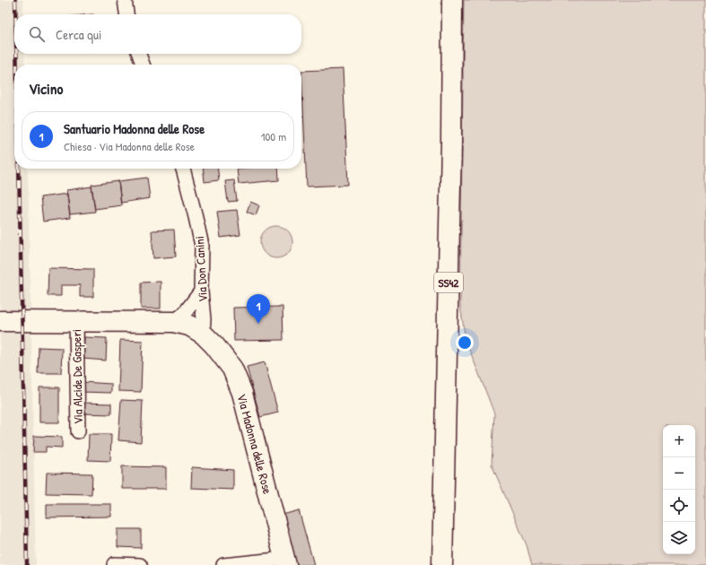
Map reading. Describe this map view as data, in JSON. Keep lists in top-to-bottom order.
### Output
{
  "streets": {
    "main road": ["SS42", "Via Madonna delle Rose"],
    "street": ["Via Don Canini", "Via Alcide De Gasperi"]
  },
  "crossings": [
    ["Via Don Canini", "Via Madonna delle Rose"],
    ["Via Alcide De Gasperi", "Via Madonna delle Rose"]
  ],
  "page": {
    "search": "Cerca qui",
    "heading": "Vicino",
    "list": [
      {
        "mark": "1",
        "name": "Santuario Madonna delle Rose",
        "note": "Chiesa · Via Madonna delle Rose",
        "value": "100 m"
      }
    ],
    "pins": "1",
    "map_buttons": ["+", "−"]
  }
}
